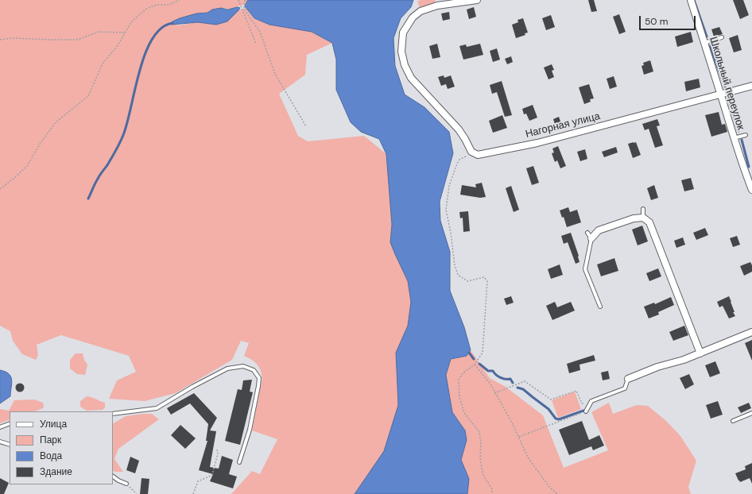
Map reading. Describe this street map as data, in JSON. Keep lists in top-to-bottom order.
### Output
{
  "streets": {
    "street": ["Школьный переулок", "Нагорная улица"]
  },
  "crossings": [
    ["Школьный переулок", "Нагорная улица"]
  ],
  "legend": [
    "Улица",
    "Парк",
    "Вода",
    "Здание"
  ],
  "scale_bar": "50 m"
}
